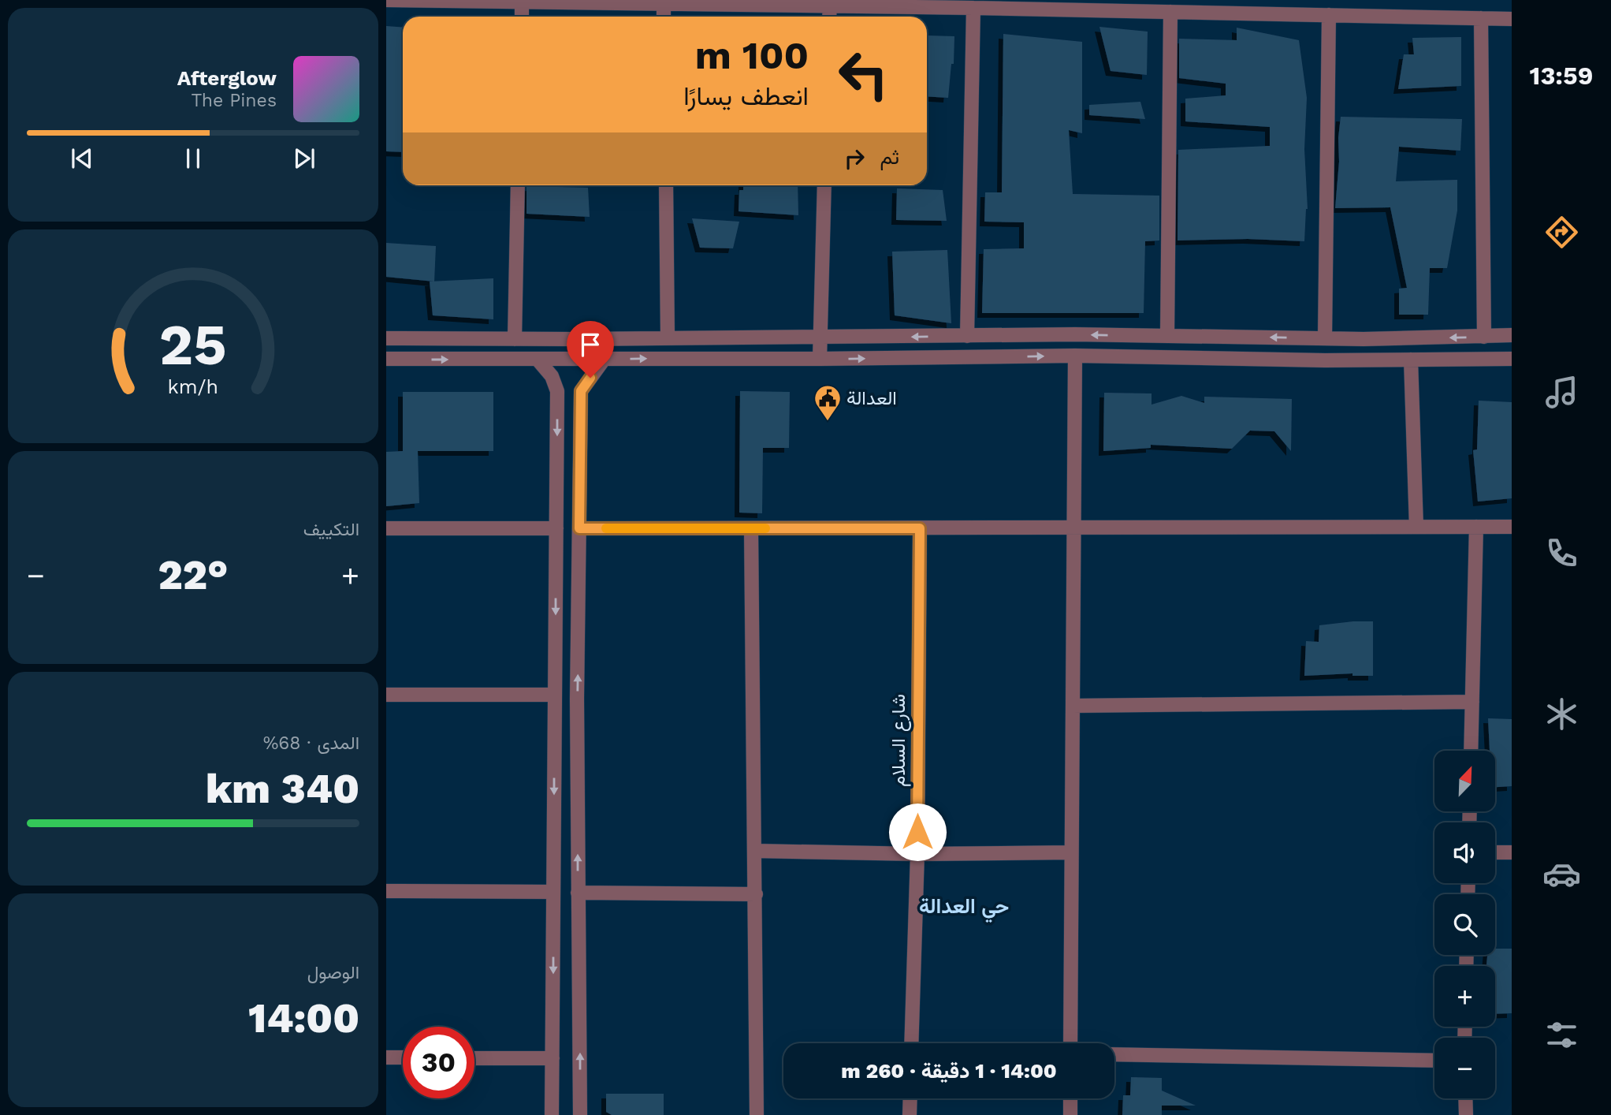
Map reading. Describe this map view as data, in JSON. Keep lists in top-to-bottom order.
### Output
{
  "streets": {
    "street": ["شارع السلام"]
  },
  "districts": ["حي العدالة"],
  "places": {
    "public building": ["العدالة"]
  },
  "north": "top right",
  "page": {
    "tabs": "13:59",
    "turn": ["100 m", "انعطف يسارًا"],
    "song": ["Afterglow", "The Pines"],
    "then": "ثم",
    "tile": [
      "التكييف",
      ["المدى · 68%", "340 km"],
      ["الوصول", "14:00"]
    ],
    "heat": ["−", "22°", "+"],
    "map_buttons": ["+", "−"],
    "limit": "30",
    "trip": "14:00 · 1 دقيقة · 260 m",
    "gauge": ["25", "km/h"]
  }
}
